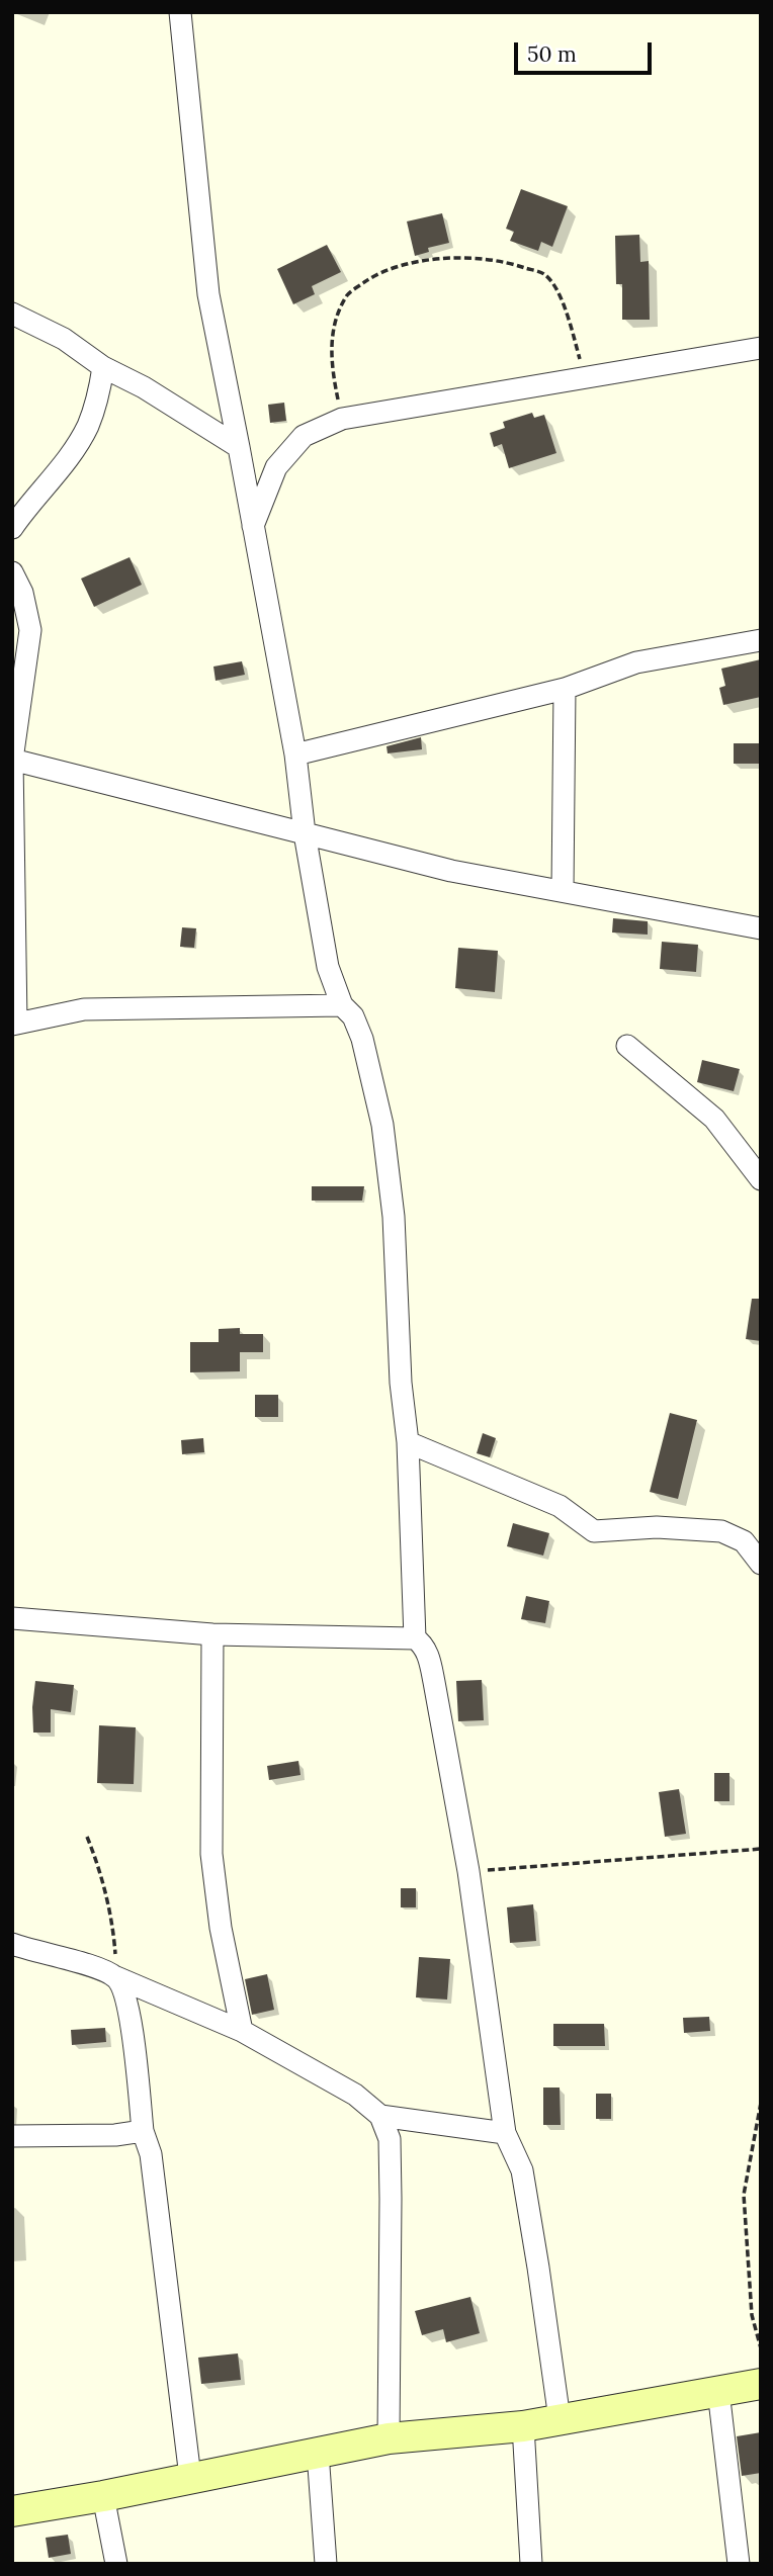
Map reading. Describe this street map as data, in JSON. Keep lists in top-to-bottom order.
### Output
{
  "scale_bar": "50 m"
}
